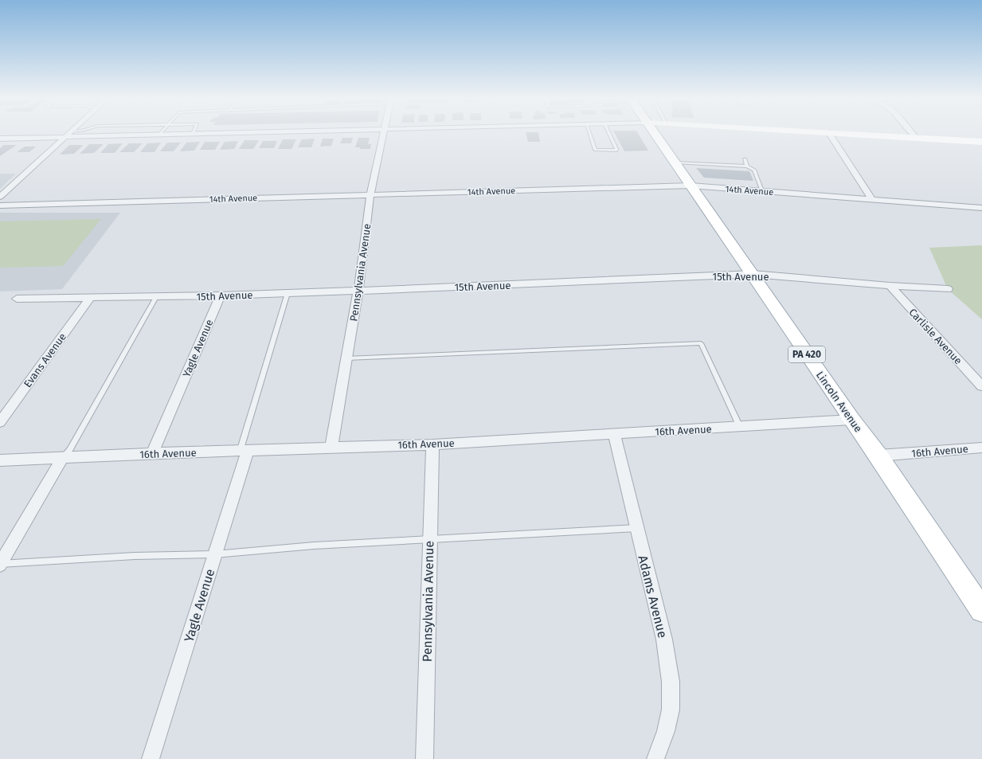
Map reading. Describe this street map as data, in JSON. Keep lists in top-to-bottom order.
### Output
{
  "streets": {
    "main road": ["PA 420", "Lincoln Avenue"],
    "street": [
      "14th Avenue",
      "Pennsylvania Avenue",
      "15th Avenue",
      "Carlisle Avenue",
      "Yagle Avenue",
      "Evans Avenue",
      "16th Avenue",
      "Adams Avenue"
    ]
  },
  "crossings": [
    ["14th Avenue", "Pennsylvania Avenue"],
    ["14th Avenue", "Lincoln Avenue"],
    ["Pennsylvania Avenue", "15th Avenue"],
    ["Pennsylvania Avenue", "16th Avenue"],
    ["15th Avenue", "Carlisle Avenue"],
    ["15th Avenue", "Yagle Avenue"],
    ["15th Avenue", "Evans Avenue"],
    ["15th Avenue", "Lincoln Avenue"],
    ["Yagle Avenue", "16th Avenue"],
    ["Lincoln Avenue", "16th Avenue"],
    ["16th Avenue", "Adams Avenue"]
  ]
}
